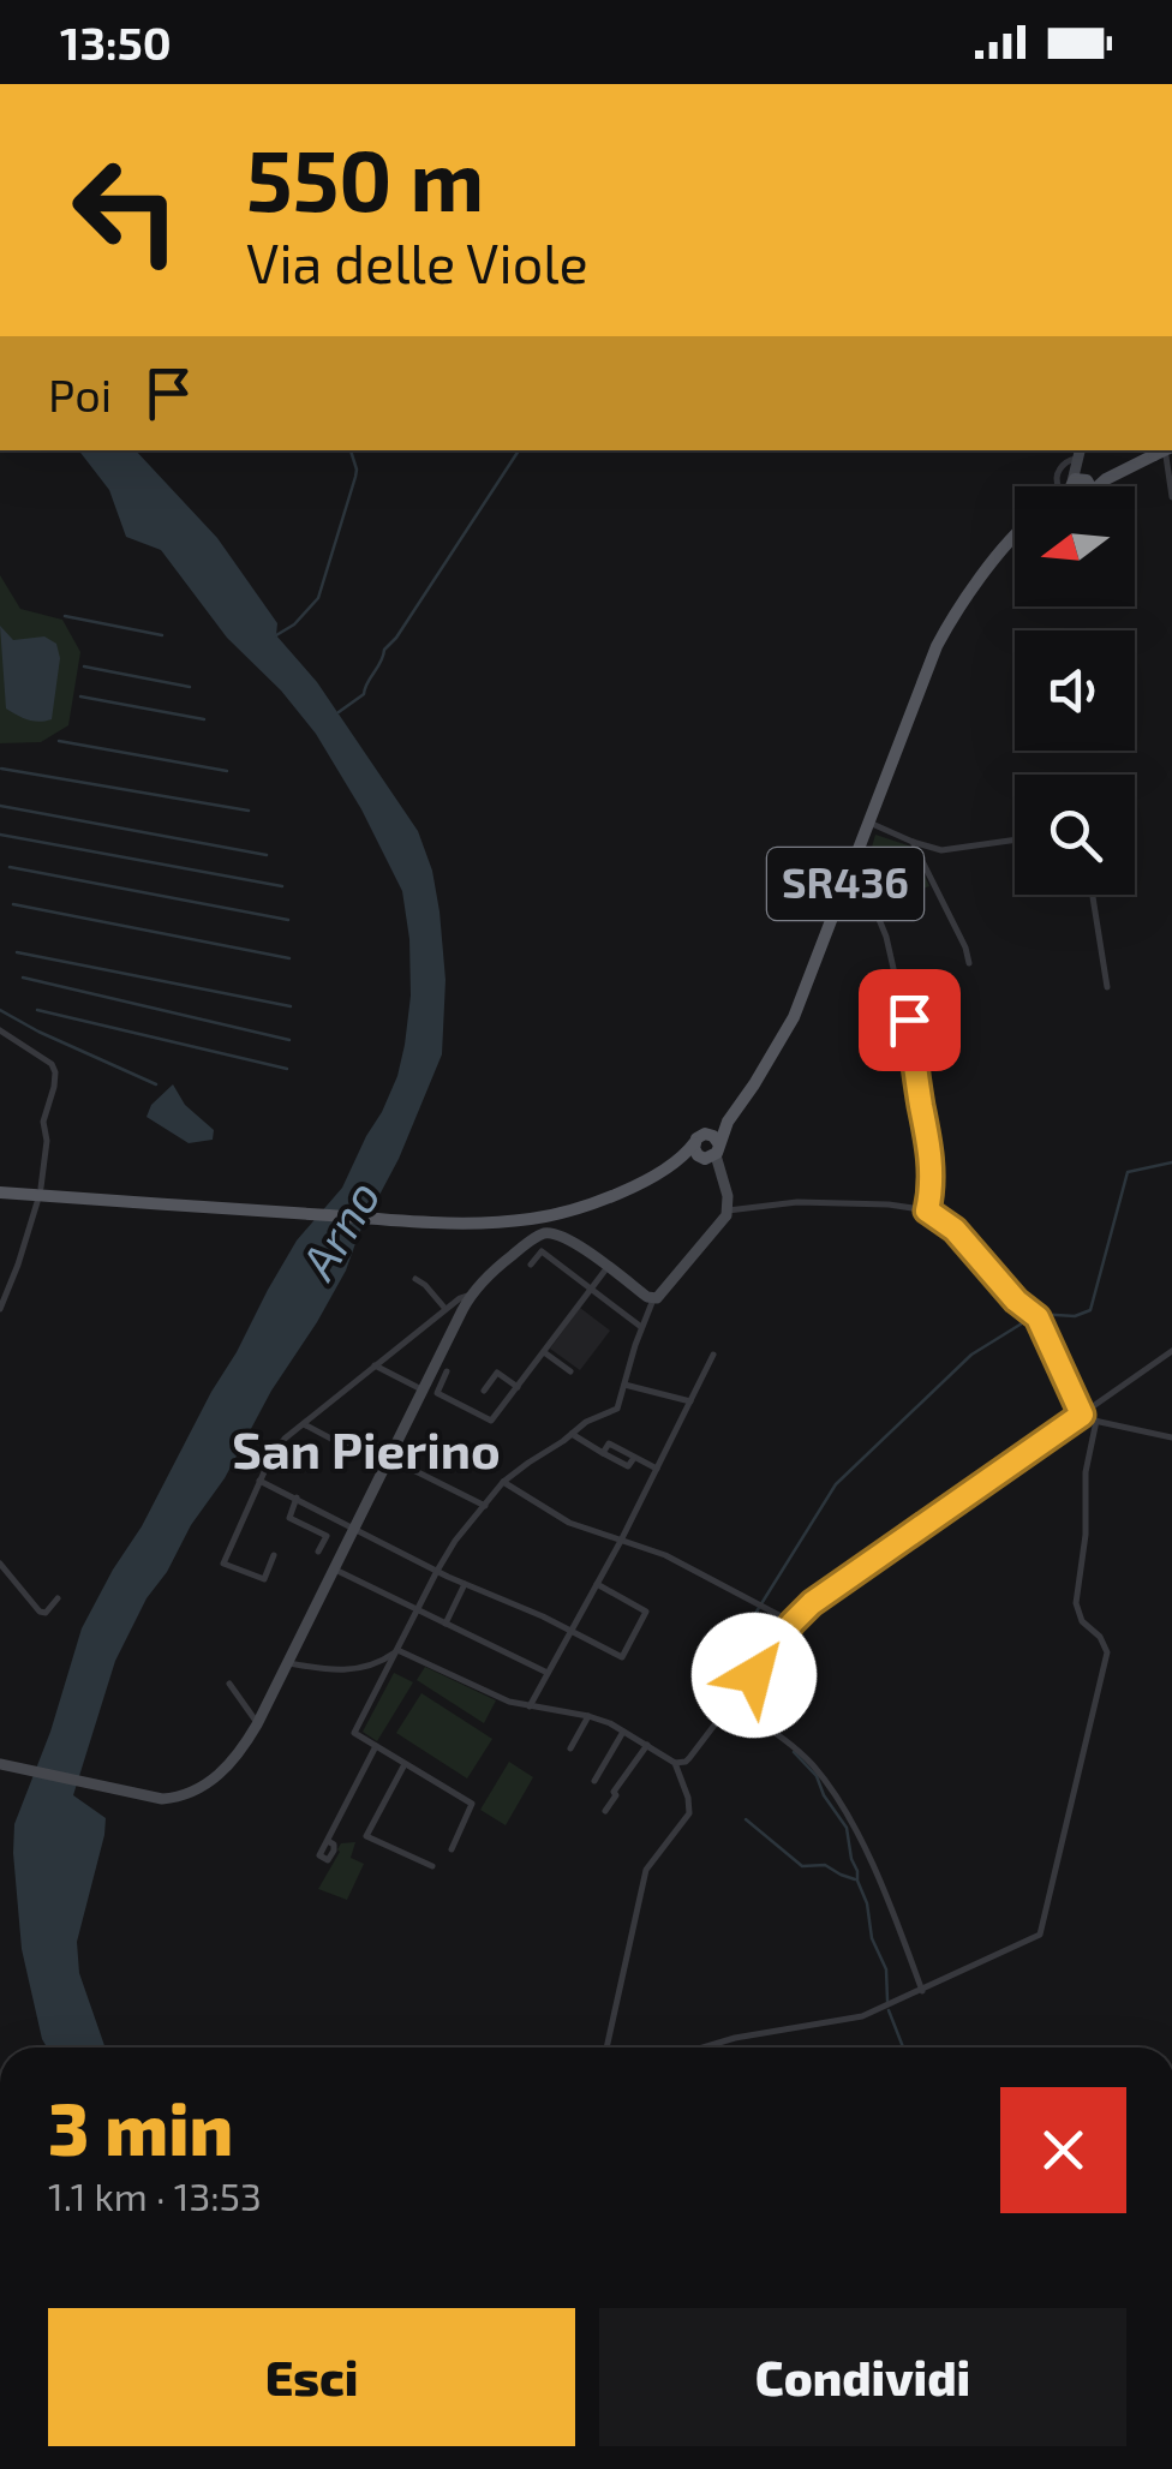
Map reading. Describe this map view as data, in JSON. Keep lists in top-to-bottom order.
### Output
{
  "streets": {
    "main road": ["SR436"]
  },
  "districts": ["San Pierino"],
  "water": ["Arno"],
  "north": "left",
  "page": {
    "status": "13:50",
    "turn": ["550 m", "Via delle Viole"],
    "then": "Poi",
    "heading": ["3 min", "1.1 km · 13:53"],
    "buttons": ["Esci", "Condividi"]
  }
}
